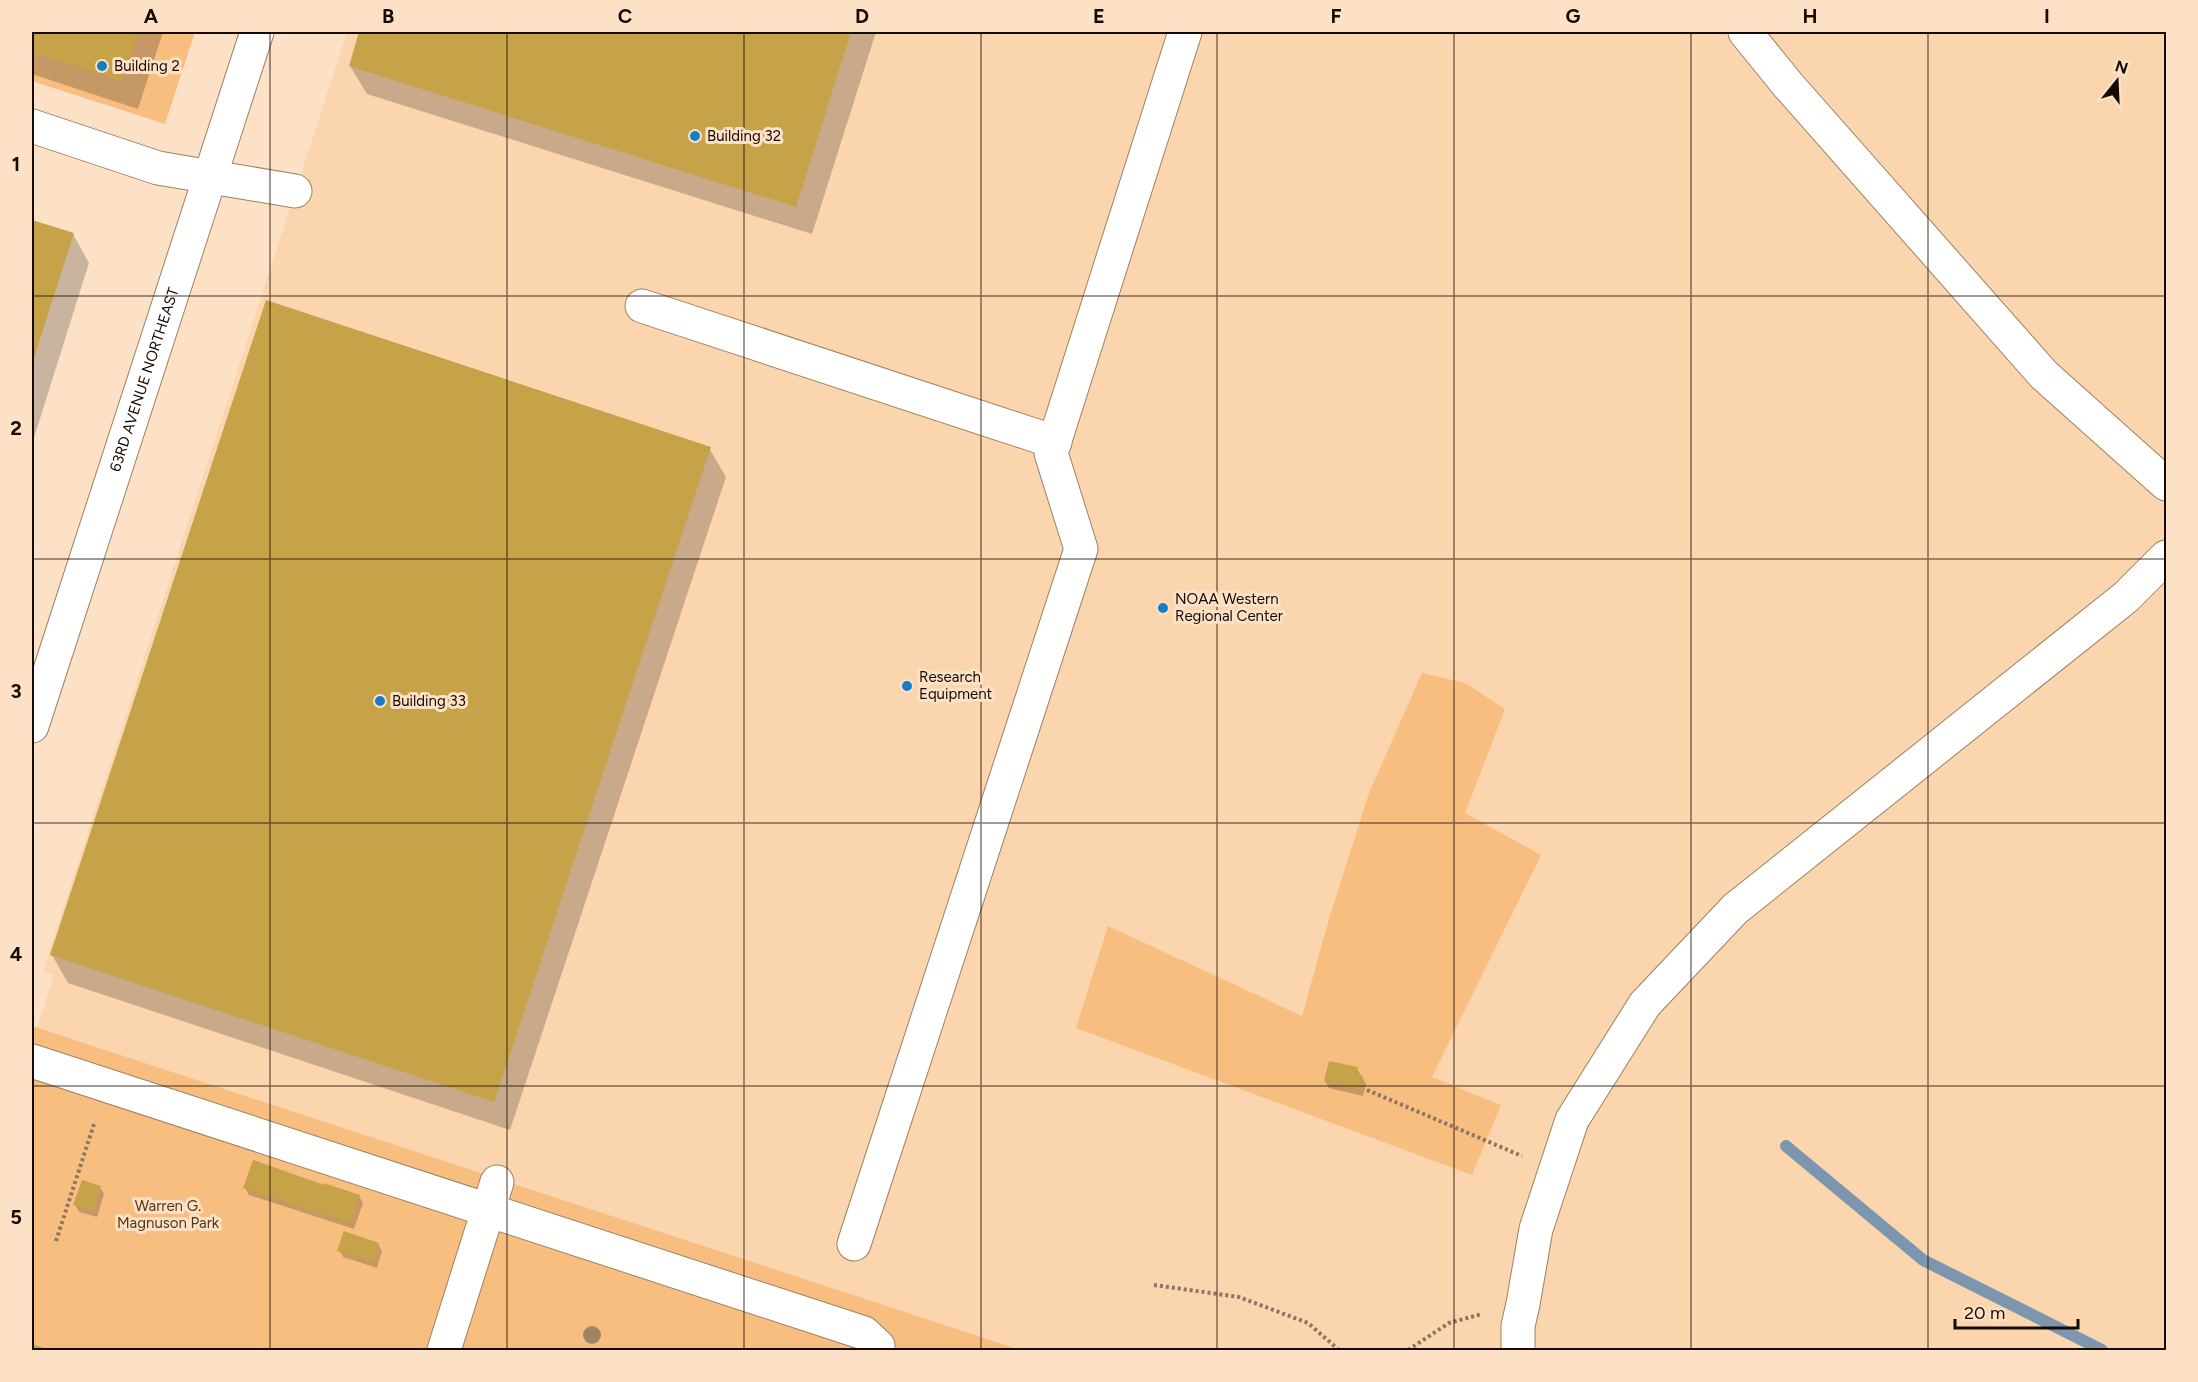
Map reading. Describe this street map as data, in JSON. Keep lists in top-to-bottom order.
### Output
{
  "streets": {
    "street": ["63RD AVENUE NORTHEAST"]
  },
  "parks": ["Warren G. Magnuson Park"],
  "places": [
    "Building 2",
    "Building 32",
    "NOAA Western Regional Center",
    "Research Equipment",
    "Building 33"
  ],
  "scale_bar": "20 m",
  "north": "top",
  "grid": {
    "columns": [
      "A",
      "B",
      "C",
      "D",
      "E",
      "F",
      "G",
      "H",
      "I"
    ],
    "rows": [
      "1",
      "2",
      "3",
      "4",
      "5"
    ]
  }
}
